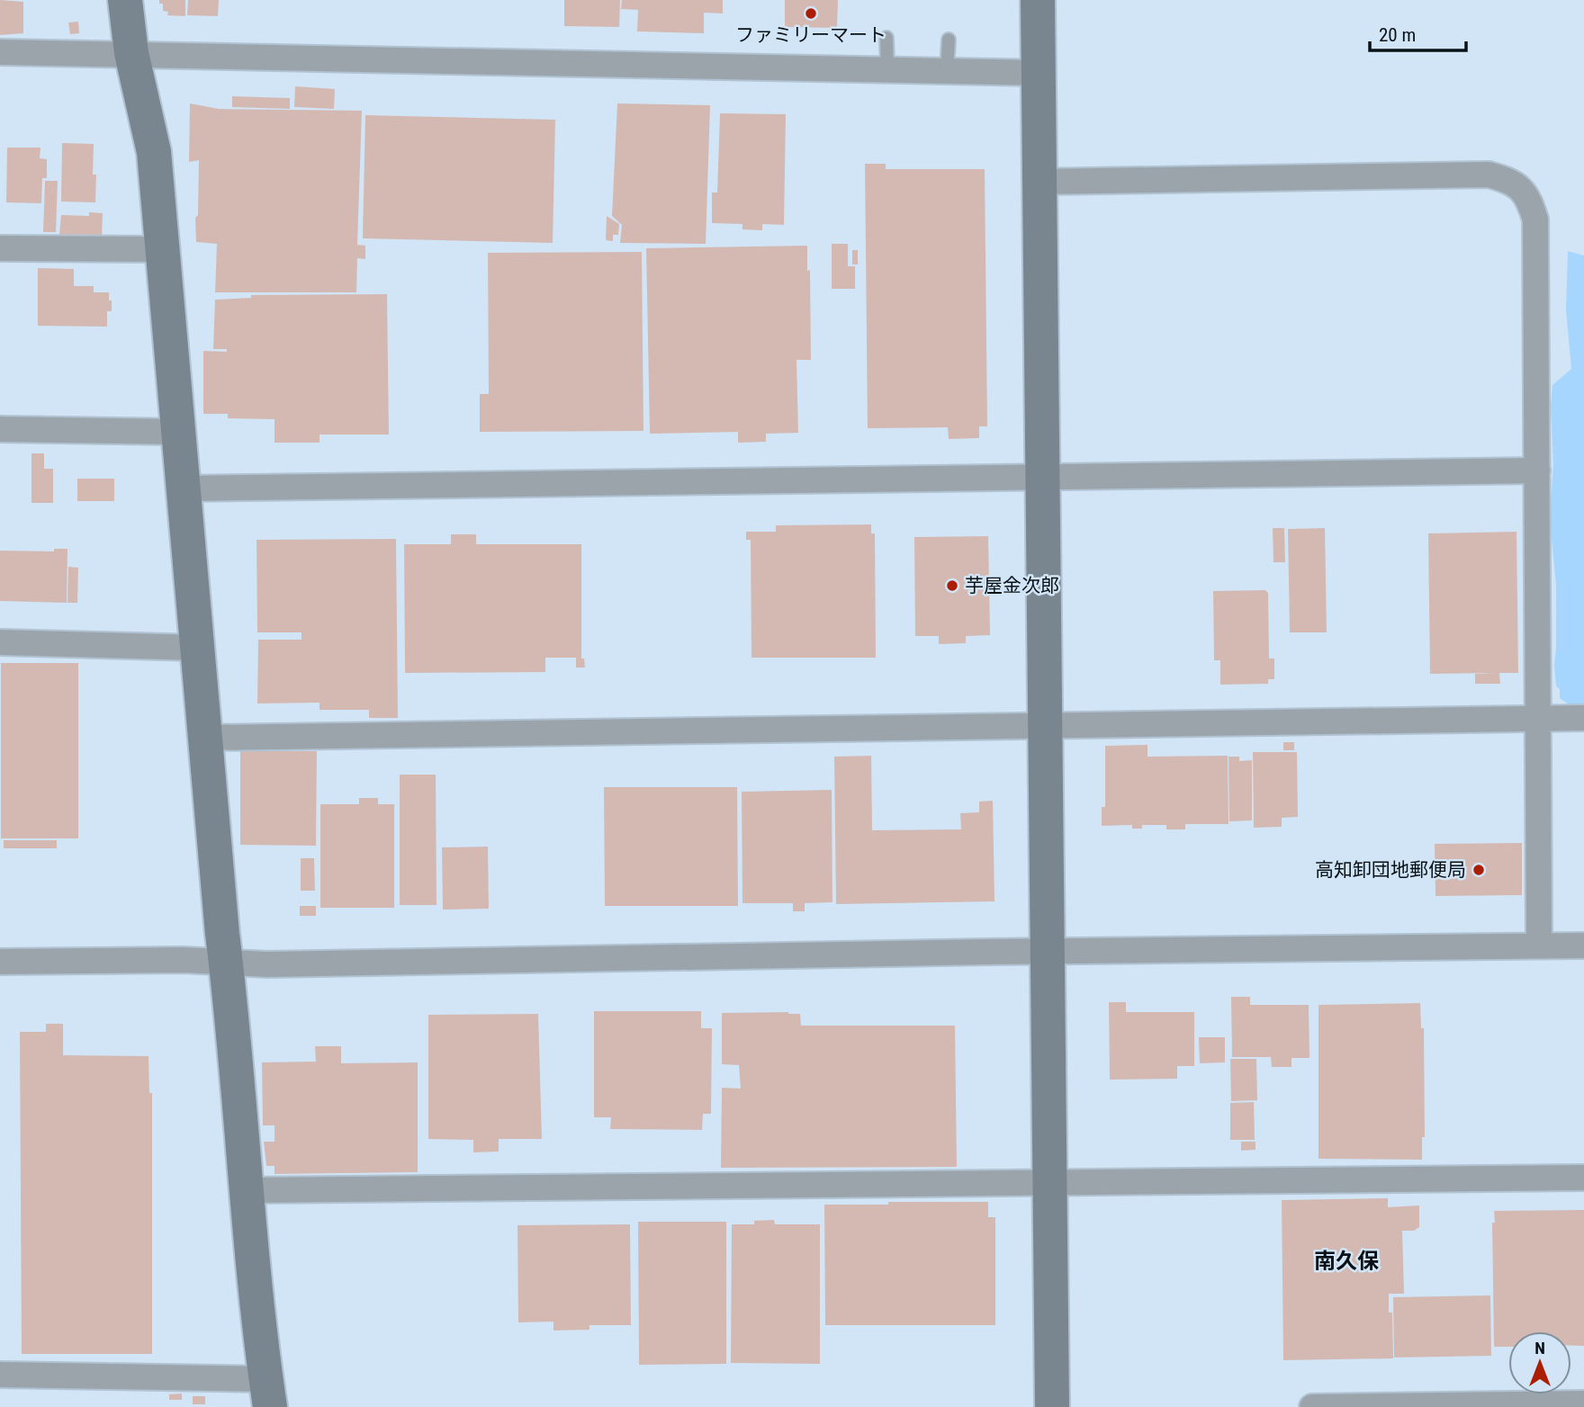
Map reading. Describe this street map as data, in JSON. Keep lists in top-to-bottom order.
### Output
{
  "districts": ["南久保"],
  "places": ["ファミリーマート", "芋屋金次郎", "高知卸団地郵便局"],
  "scale_bar": "20 m",
  "north": "top"
}
